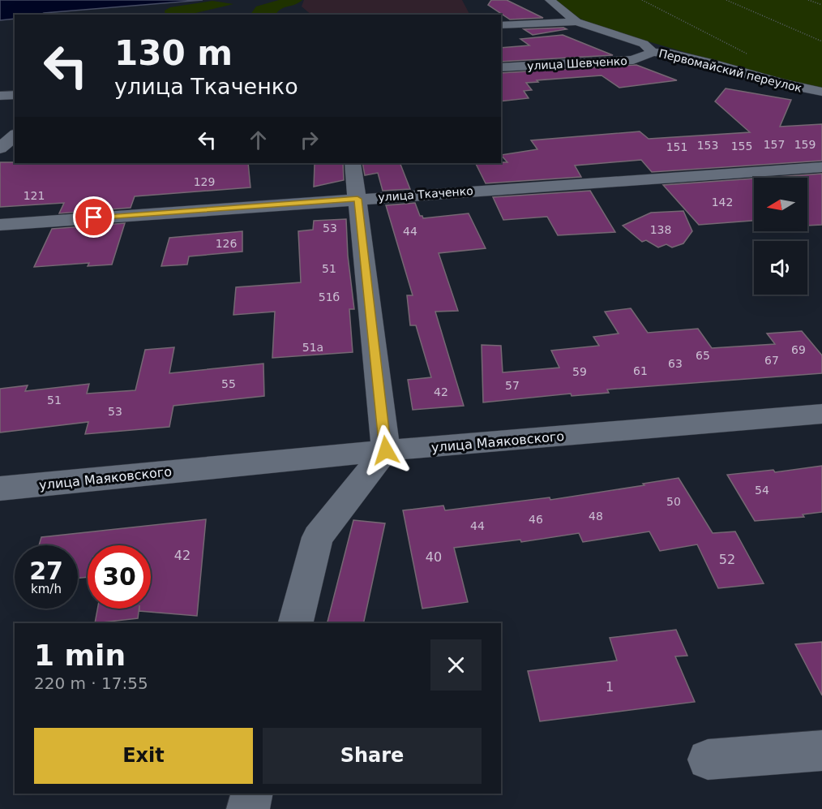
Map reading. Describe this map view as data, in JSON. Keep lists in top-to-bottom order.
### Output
{
  "streets": {
    "street": [
      "улица Шевченко",
      "Первомайский переулок",
      "улица Ткаченко",
      "улица Маяковского"
    ]
  },
  "crossings": [
    ["улица Шевченко", "Первомайский переулок"]
  ],
  "house_numbers": [
    "157",
    "159",
    "153",
    "155",
    "151",
    "129",
    "121",
    "142",
    "53",
    "138",
    "44",
    "126",
    "51",
    "51б",
    "51а",
    "69",
    "65",
    "67",
    "63",
    "61",
    "59",
    "55",
    "57",
    "42",
    "51",
    "53",
    "54",
    "50",
    "48",
    "46",
    "44",
    "42",
    "40",
    "52",
    "1"
  ],
  "north": "left",
  "page": {
    "turn": ["130 m", "улица Ткаченко"],
    "speed": "27 km/h",
    "limit": "30",
    "heading": ["1 min", "220 m · 17:55"],
    "buttons": ["Exit", "Share"]
  }
}
